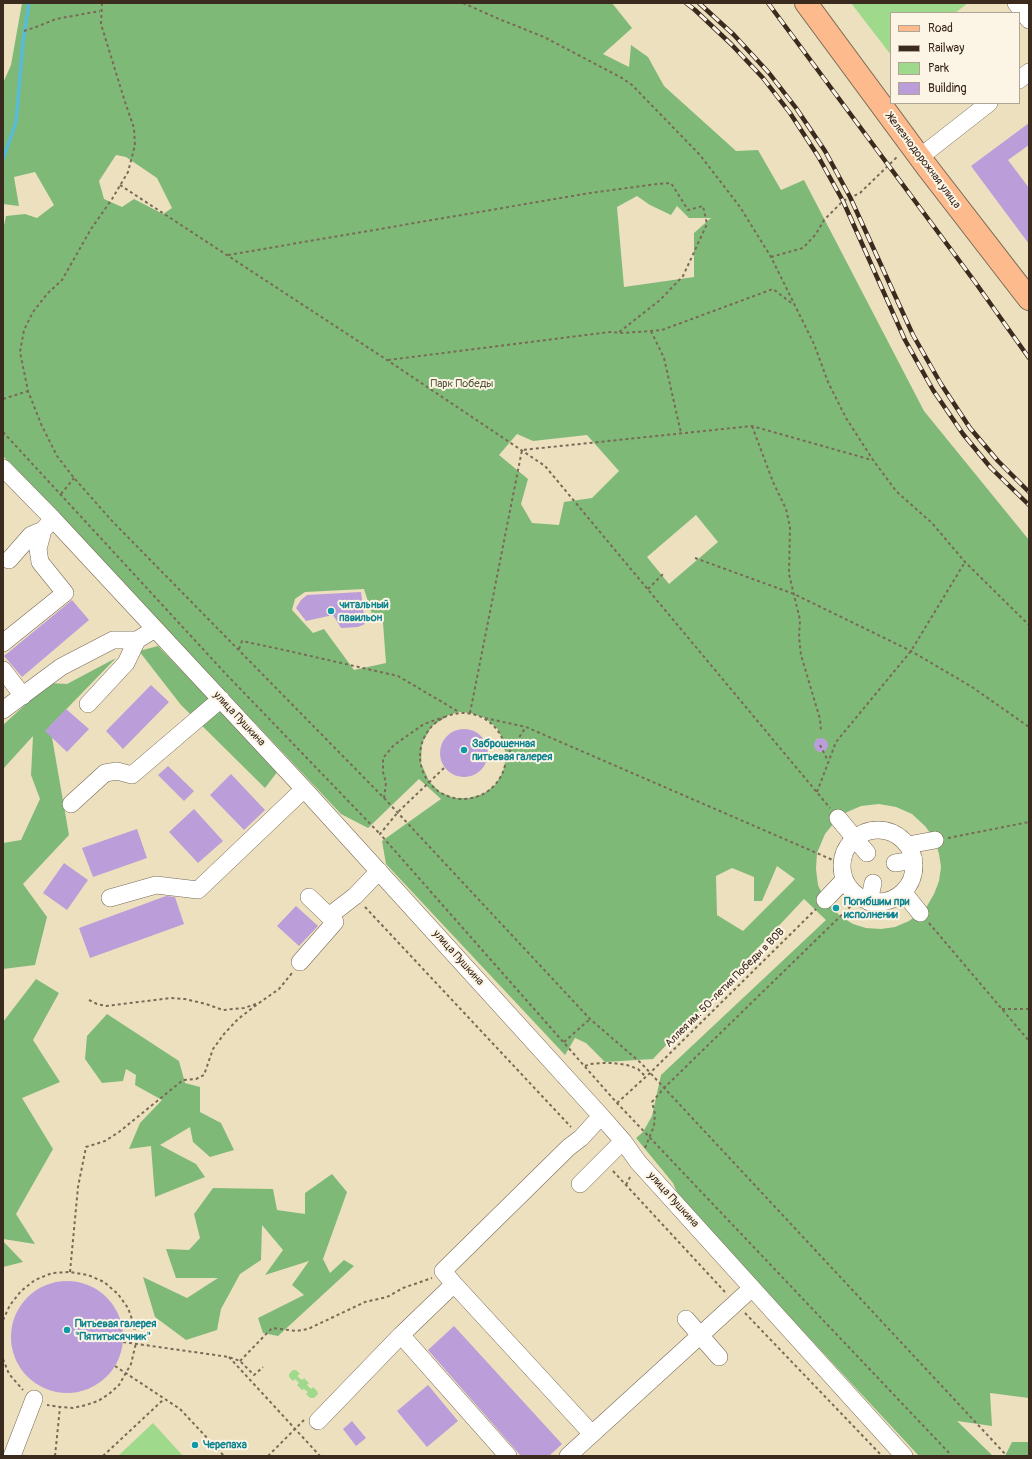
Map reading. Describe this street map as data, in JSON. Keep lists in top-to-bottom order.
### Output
{
  "streets": {
    "main road": ["Железнодорожная улица"],
    "street": ["улица Пушкина"],
    "path": ["Аллея им. 50-летия Победы в ВОВ"]
  },
  "parks": ["Парк Победы"],
  "places": [
    "читальный павильон",
    "Заброшенная питьевая галерея",
    "Погибшим при исполнении",
    "Питьевая галерея \"Пятитысячник\"",
    "Черепаха"
  ],
  "legend": [
    "Road",
    "Railway",
    "Park",
    "Building"
  ]
}
